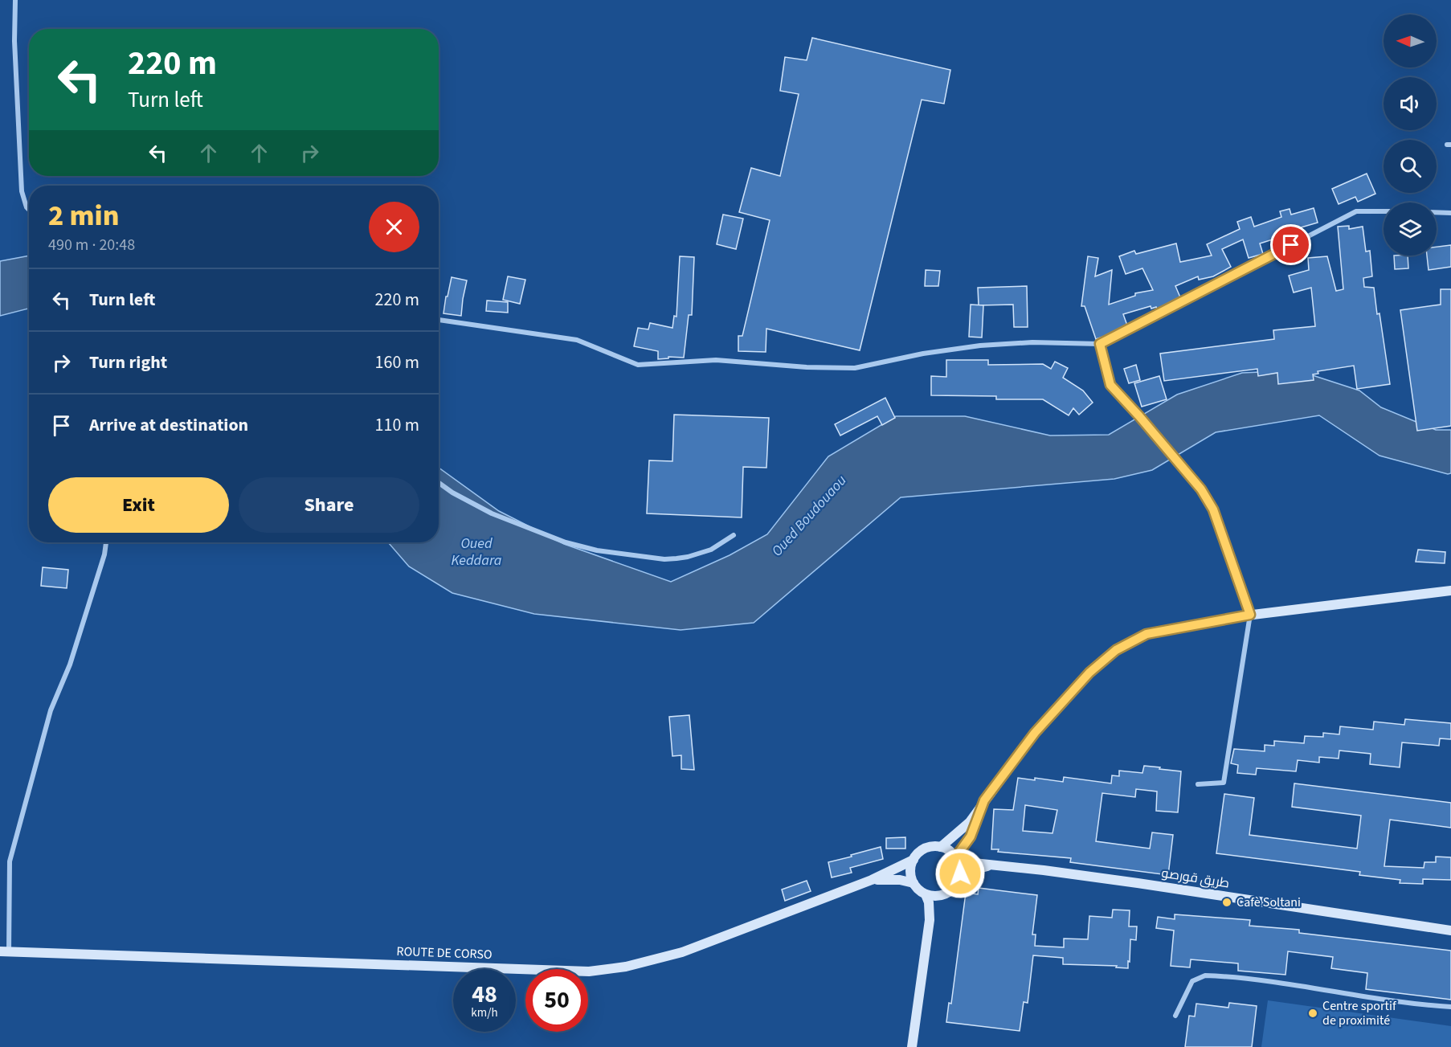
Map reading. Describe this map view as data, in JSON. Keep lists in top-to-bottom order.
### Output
{
  "streets": {
    "main road": ["طريق قورصو", "ROUTE DE CORSO"]
  },
  "water": ["Oued Boudouaou", "Oued Keddara"],
  "places": ["Cafè Soltani", "Centre sportif de proximité"],
  "north": "left",
  "page": {
    "turn": ["220 m", "Turn left"],
    "heading": ["2 min", "490 m · 20:48"],
    "list": [
      {
        "name": "Turn left",
        "value": "220 m"
      },
      {
        "name": "Turn right",
        "value": "160 m"
      },
      {
        "name": "Arrive at destination",
        "value": "110 m"
      }
    ],
    "buttons": ["Exit", "Share"],
    "speed": "48 km/h",
    "limit": "50"
  }
}
